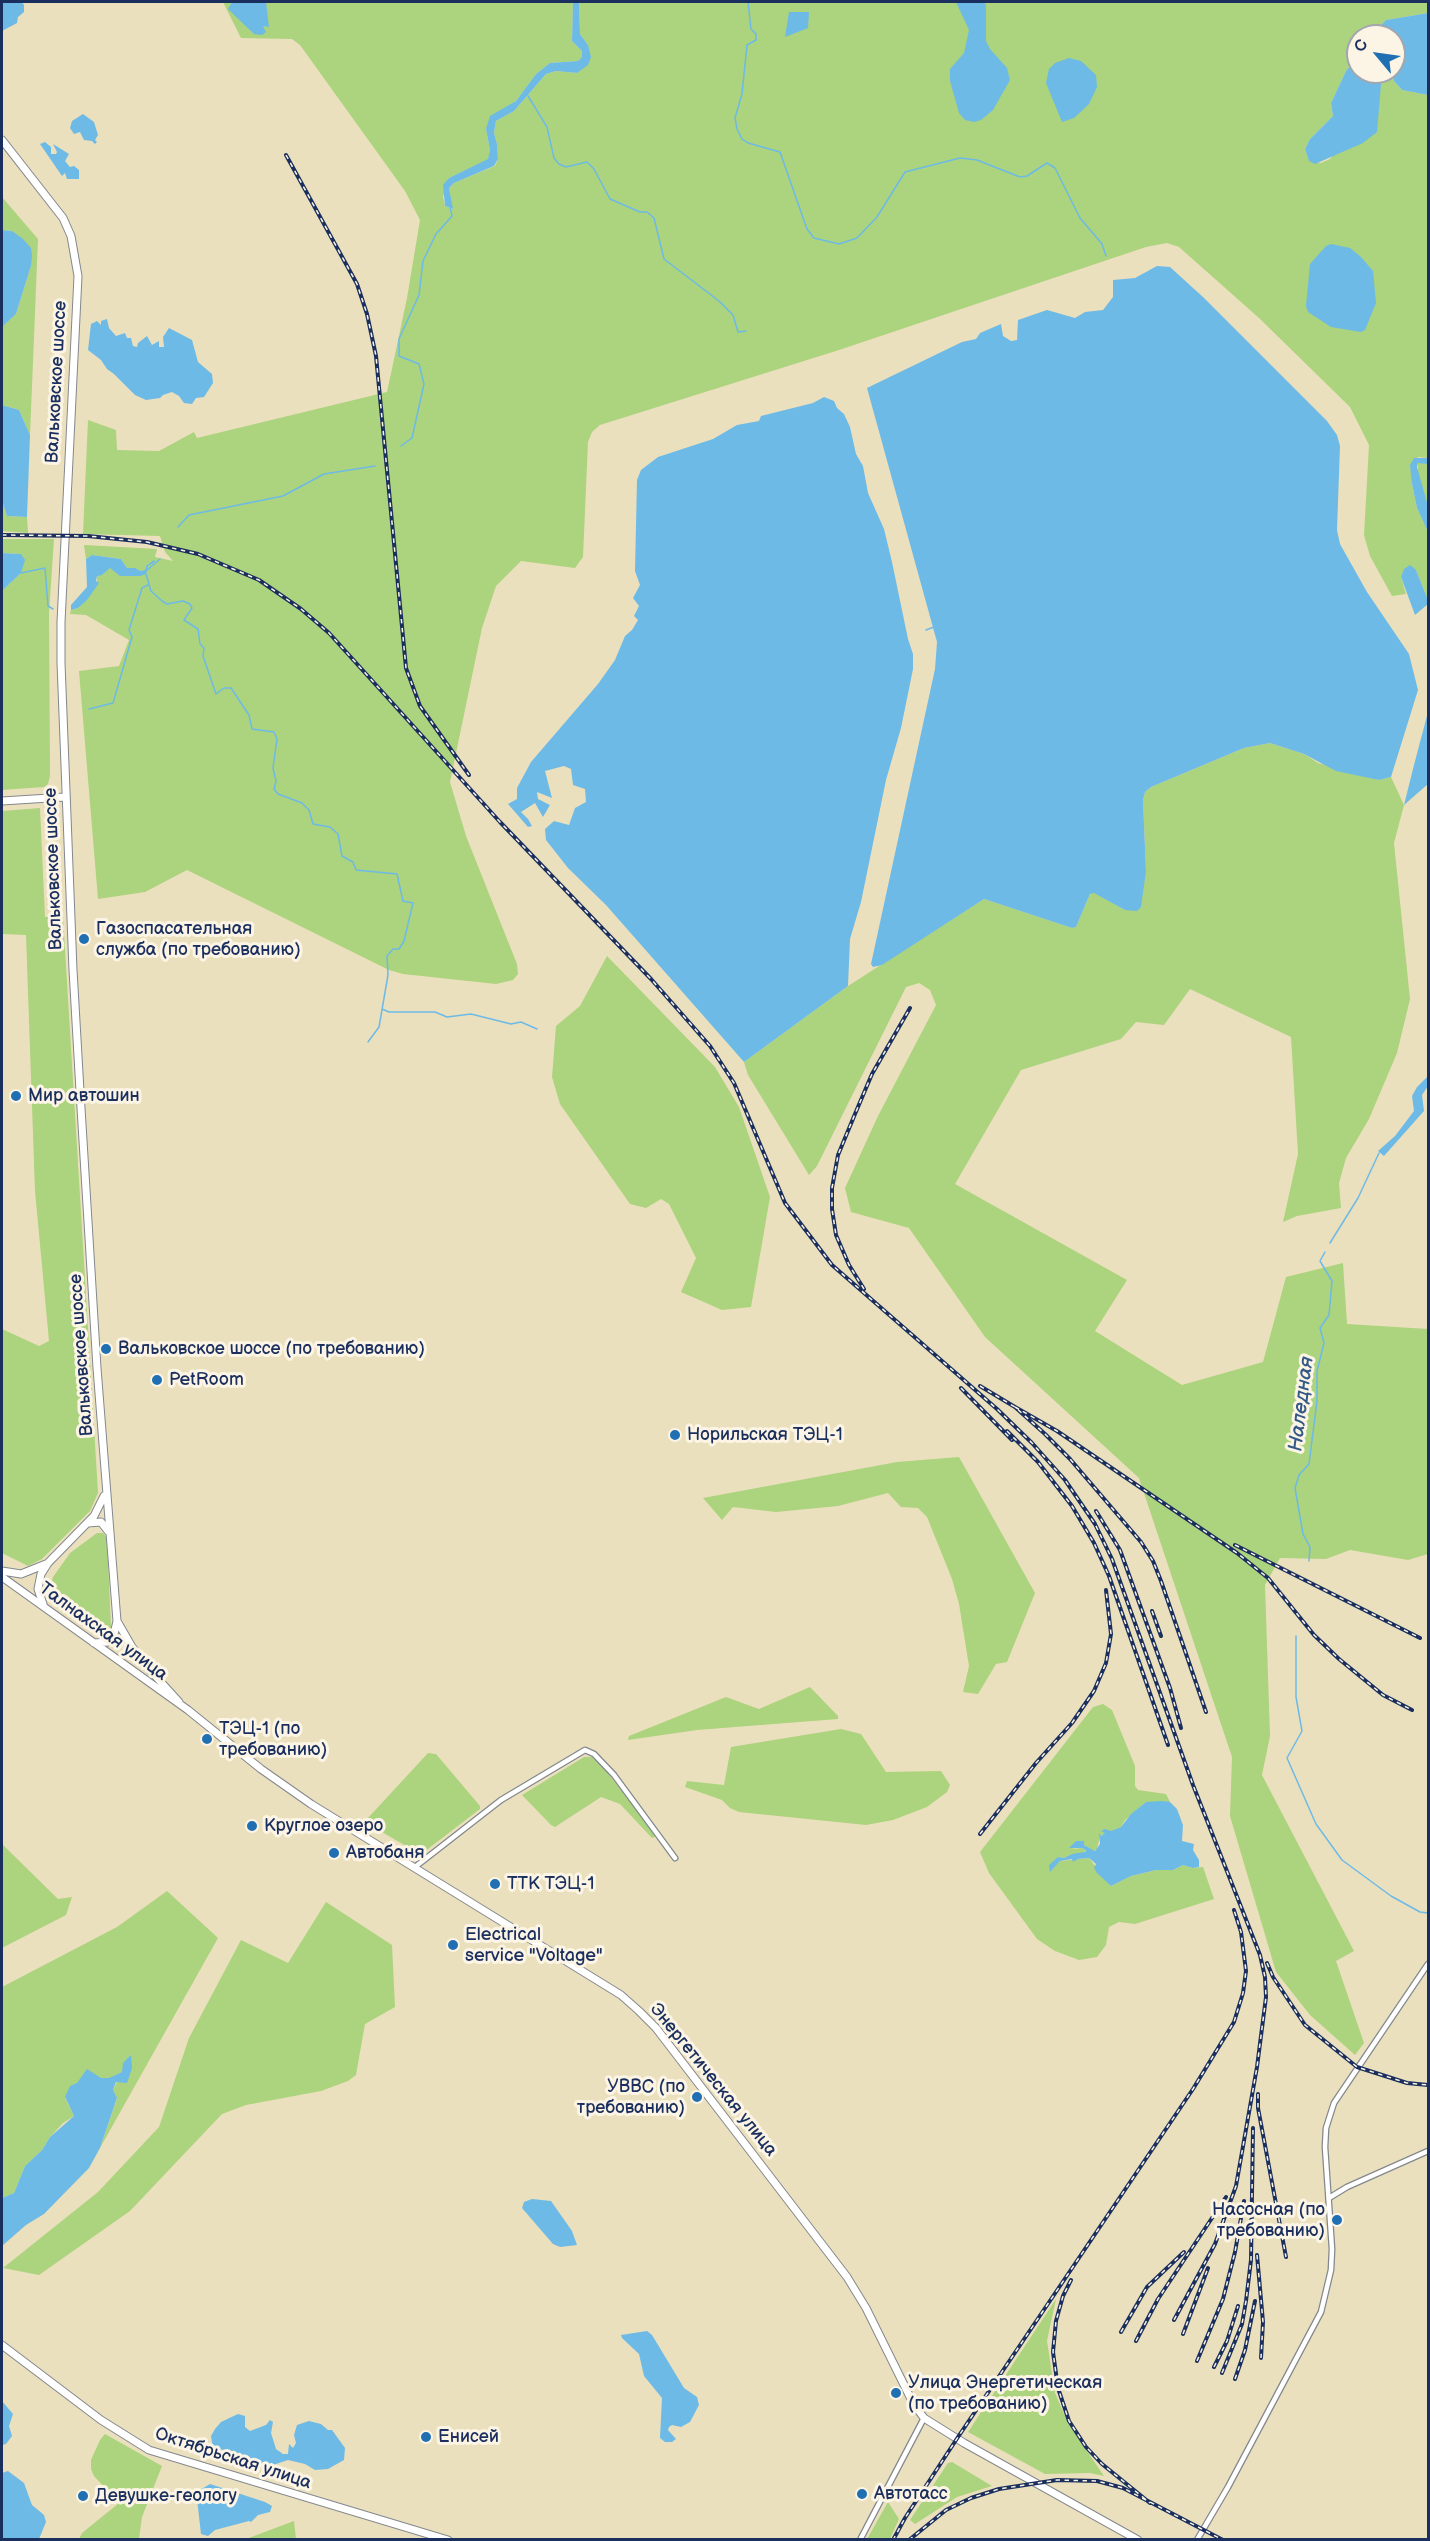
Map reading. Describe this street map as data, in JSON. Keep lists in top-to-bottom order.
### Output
{
  "streets": {
    "street": [
      "Вальковское шоссе",
      "Талнахская улица",
      "Энергетическая улица",
      "Октябрьская улица"
    ]
  },
  "crossings": [
    ["Вальковское шоссе", "Талнахская улица"],
    ["Вальковское шоссе", "Энергетическая улица"],
    ["Талнахская улица", "Энергетическая улица"]
  ],
  "water": ["Наледная"],
  "places": [
    "Газоспасательная служба (по требованию)",
    "Мир автошин",
    "Вальковское шоссе (по требованию)",
    "PetRoom",
    "Норильская ТЭЦ-1",
    "ТЭЦ-1 (по требованию)",
    "Круглое озеро",
    "Автобаня",
    "ТТК ТЭЦ-1",
    "Electrical service \"Voltage\"",
    "УВВС (по требованию)",
    "Насосная (по требованию)",
    "Улица Энергетическая (по требованию)",
    "Енисей",
    "Автотасс",
    "Девушке-геологу"
  ],
  "north": "top left"
}
